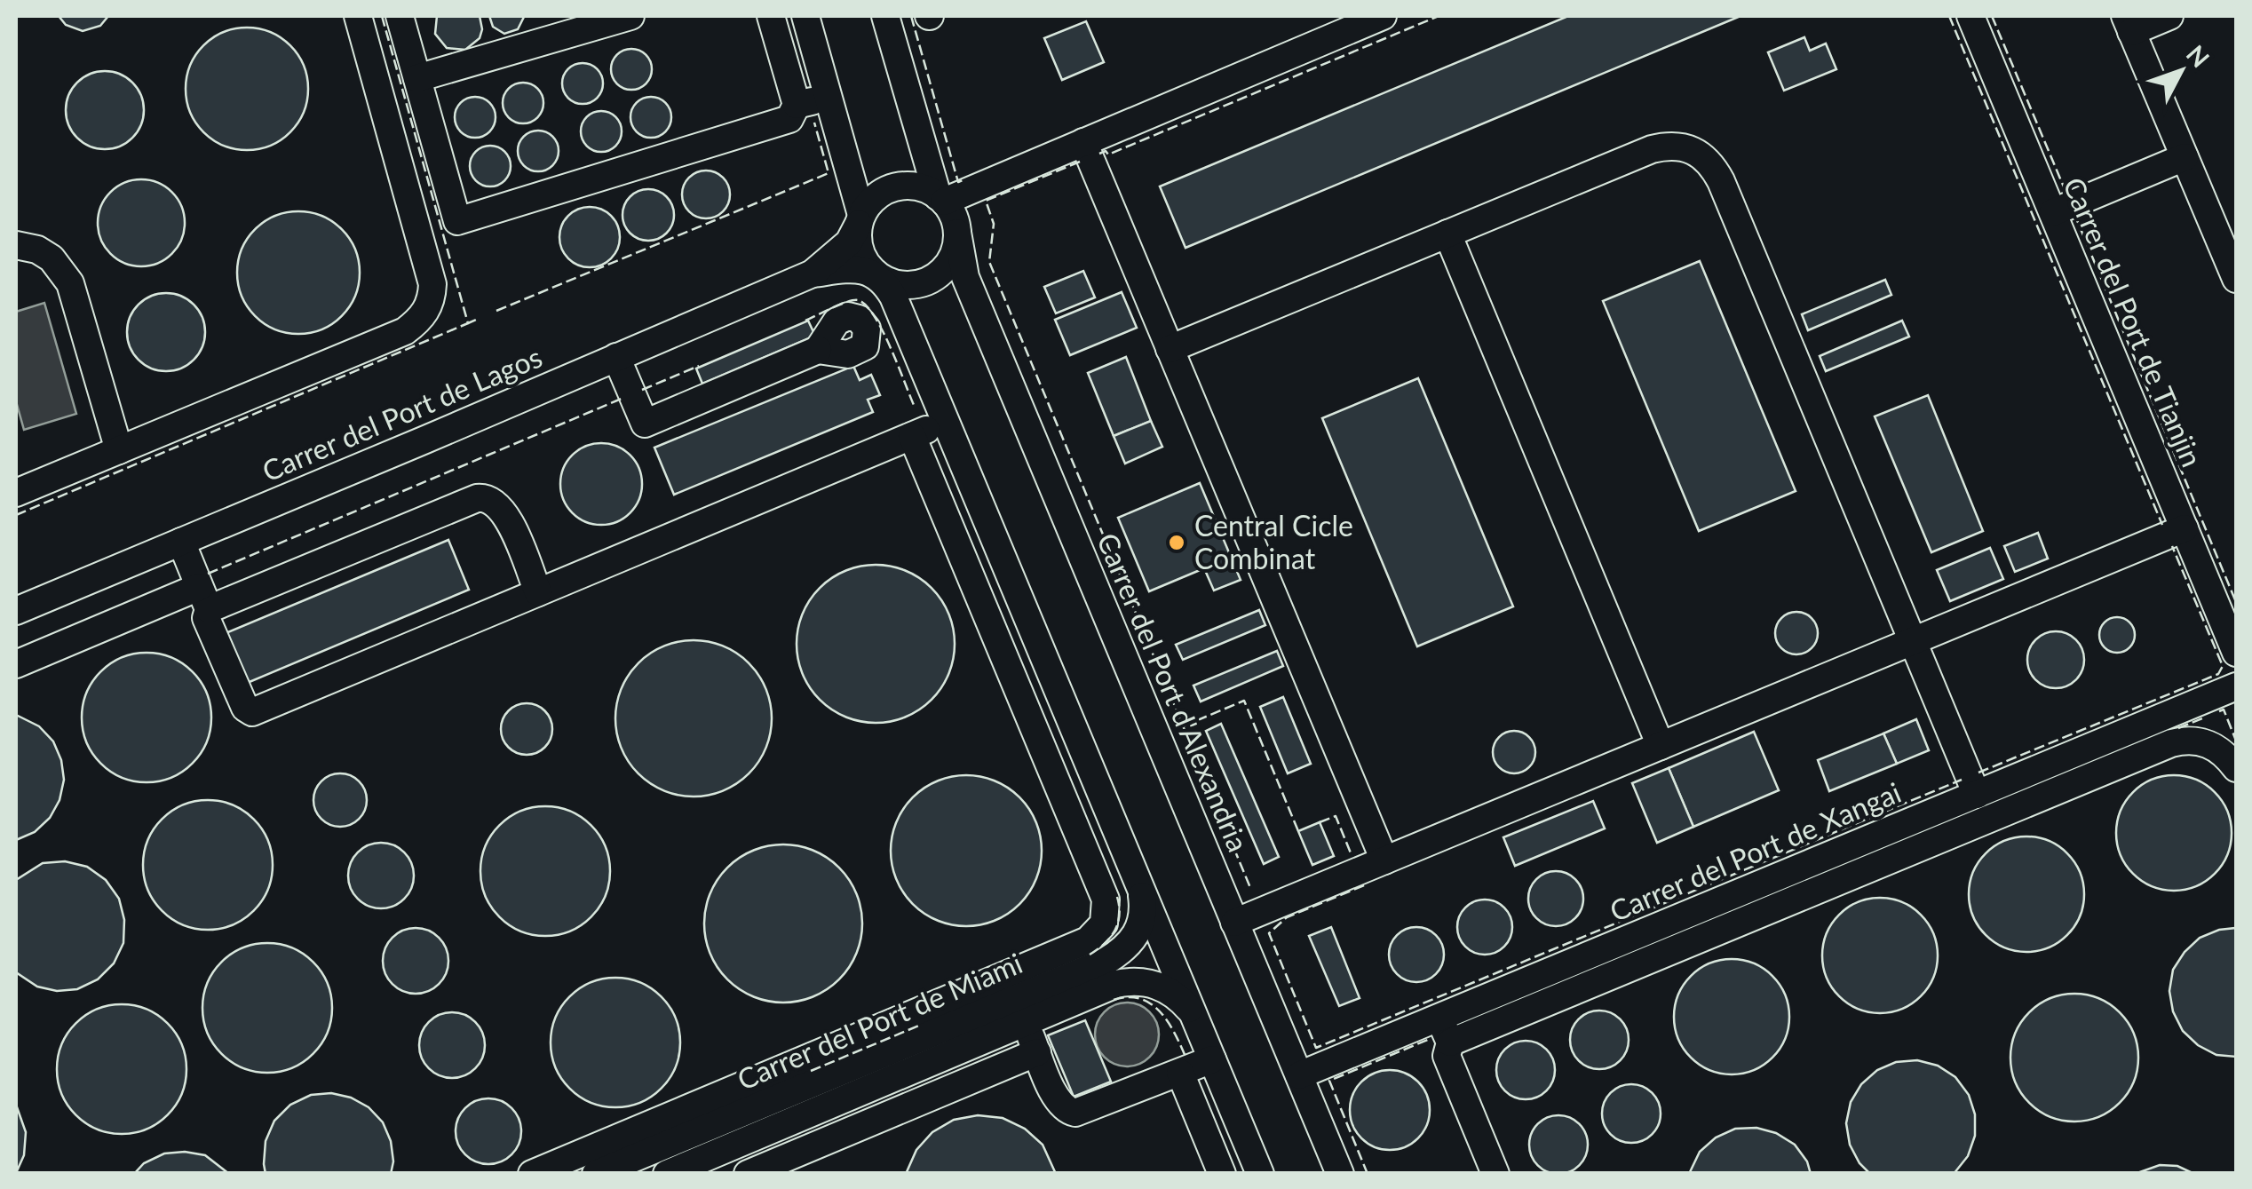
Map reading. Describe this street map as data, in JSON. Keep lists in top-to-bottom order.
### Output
{
  "streets": {
    "street": [
      "Carrer del Port de Tianjin",
      "Carrer del Port de Lagos",
      "Carrer del Port d'Alexandria",
      "Carrer del Port de Xangai",
      "Carrer del Port de Miami"
    ]
  },
  "crossings": [
    ["Carrer del Port d'Alexandria", "Carrer del Port de Xangai"]
  ],
  "places": ["Central Cicle Combinat"],
  "north": "top right"
}
